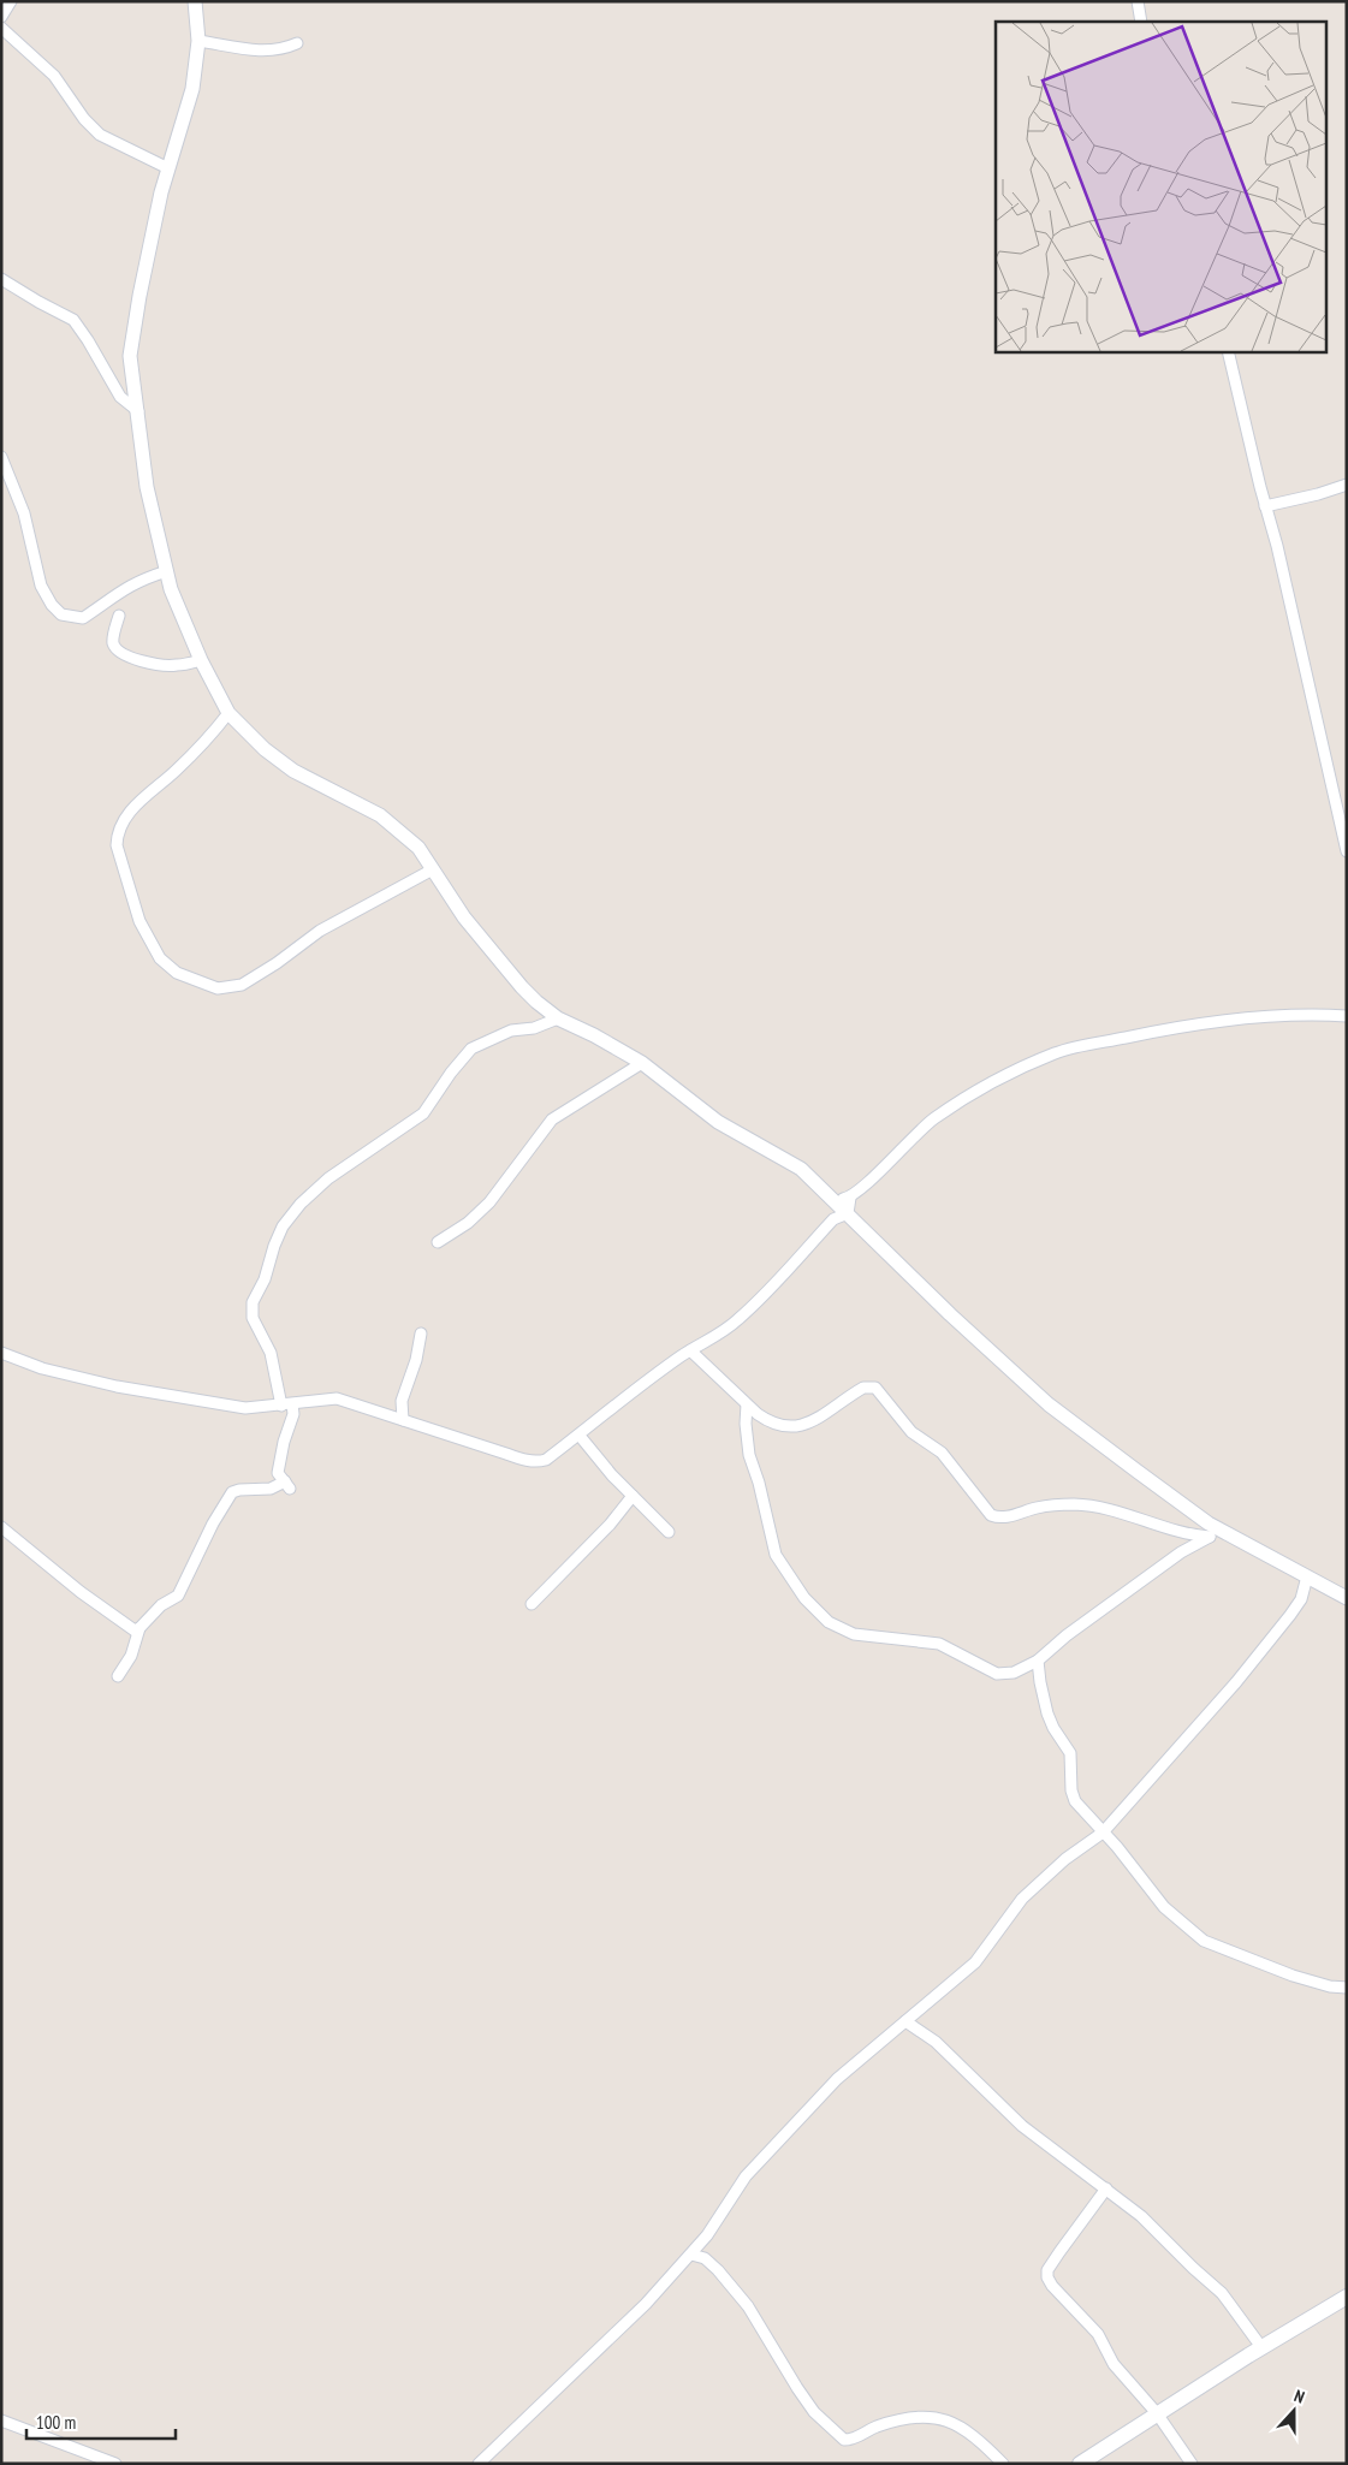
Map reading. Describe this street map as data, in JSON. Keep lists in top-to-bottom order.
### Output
{
  "scale_bar": "100 m",
  "north": "top"
}
